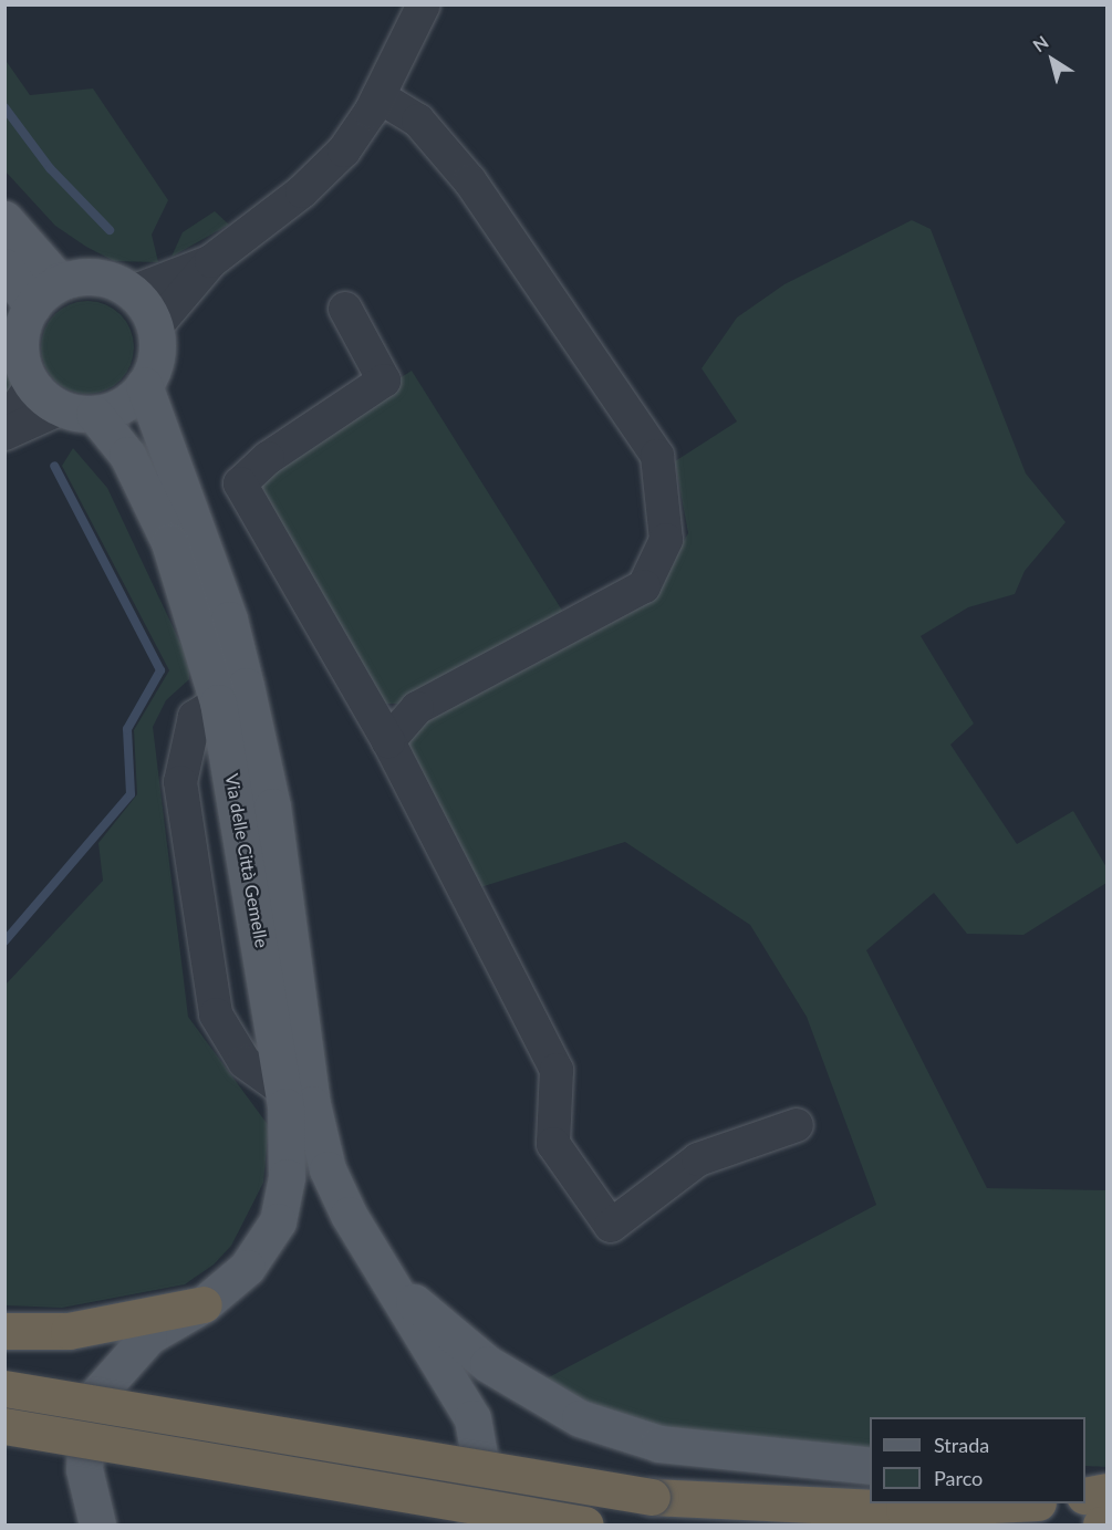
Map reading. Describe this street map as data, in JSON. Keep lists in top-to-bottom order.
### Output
{
  "streets": {
    "main road": ["Via delle Città Gemelle"]
  },
  "legend": ["Strada", "Parco"],
  "north": "top left"
}
